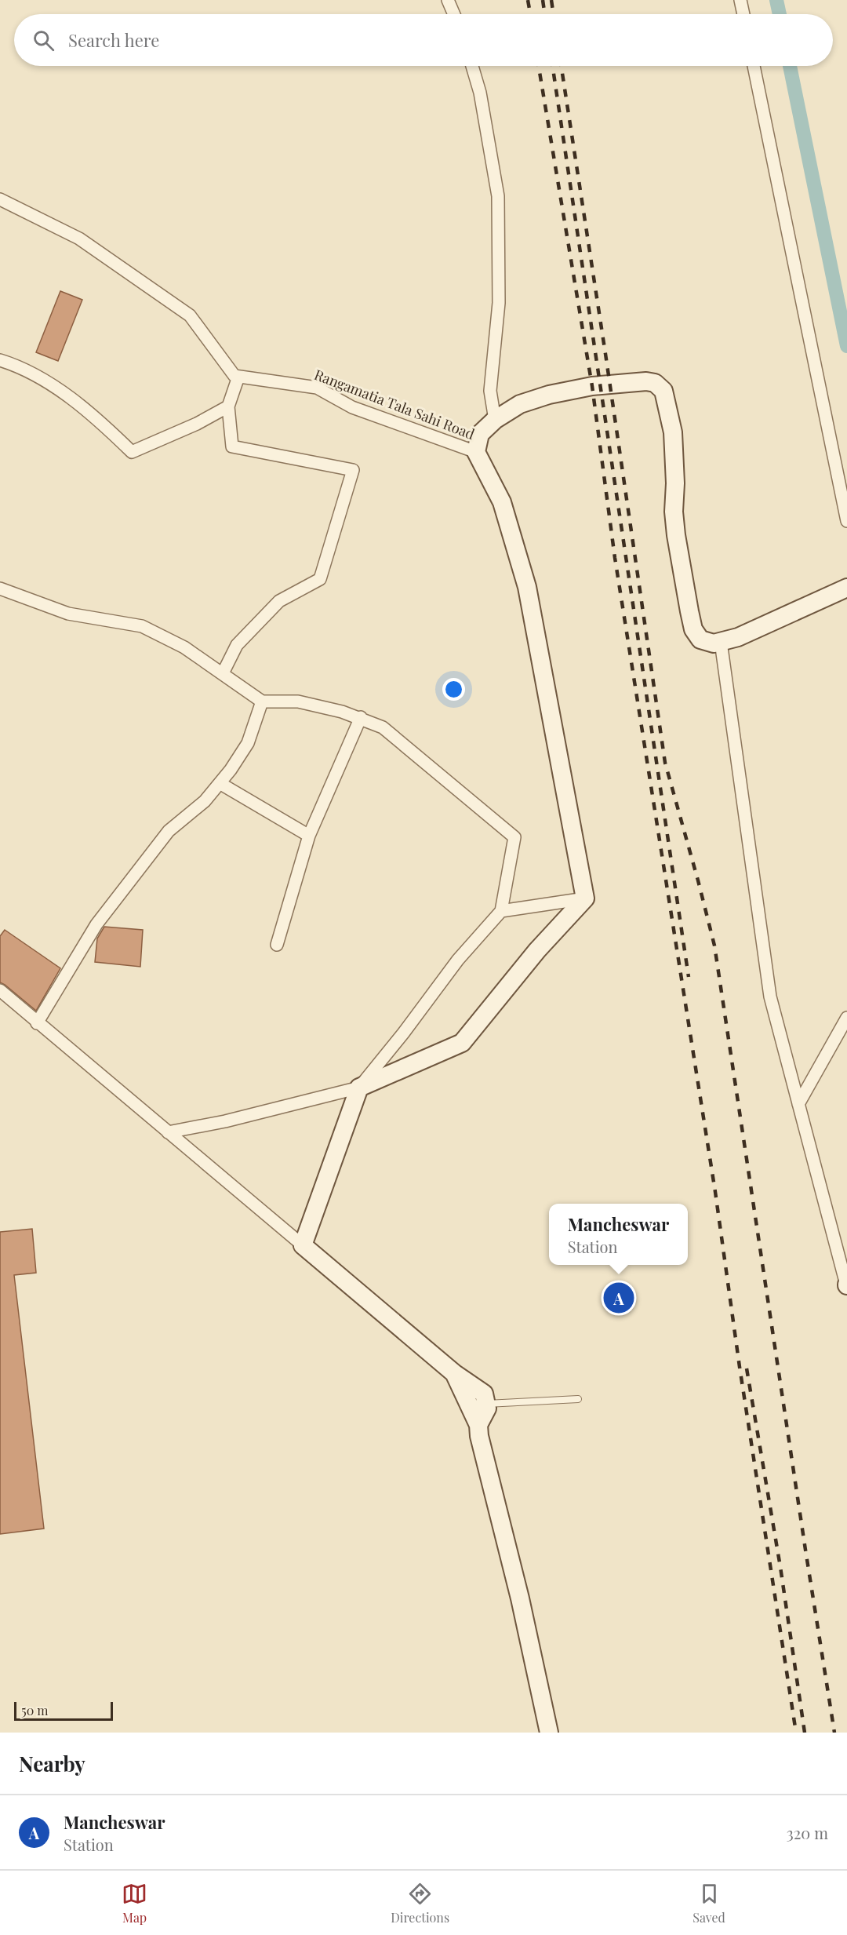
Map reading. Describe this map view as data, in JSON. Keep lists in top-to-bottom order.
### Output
{
  "streets": {
    "street": ["Rangamatia Tala Sahi Road"]
  },
  "scale_bar": "50 m",
  "page": {
    "search": "Search here",
    "popup": ["Mancheswar", "Station"],
    "pins": "A",
    "scale": "50 m",
    "heading": "Nearby",
    "list": [
      {
        "mark": "A",
        "name": "Mancheswar",
        "note": "Station",
        "value": "320 m"
      }
    ],
    "nav": ["Map", "Directions", "Saved"]
  }
}
